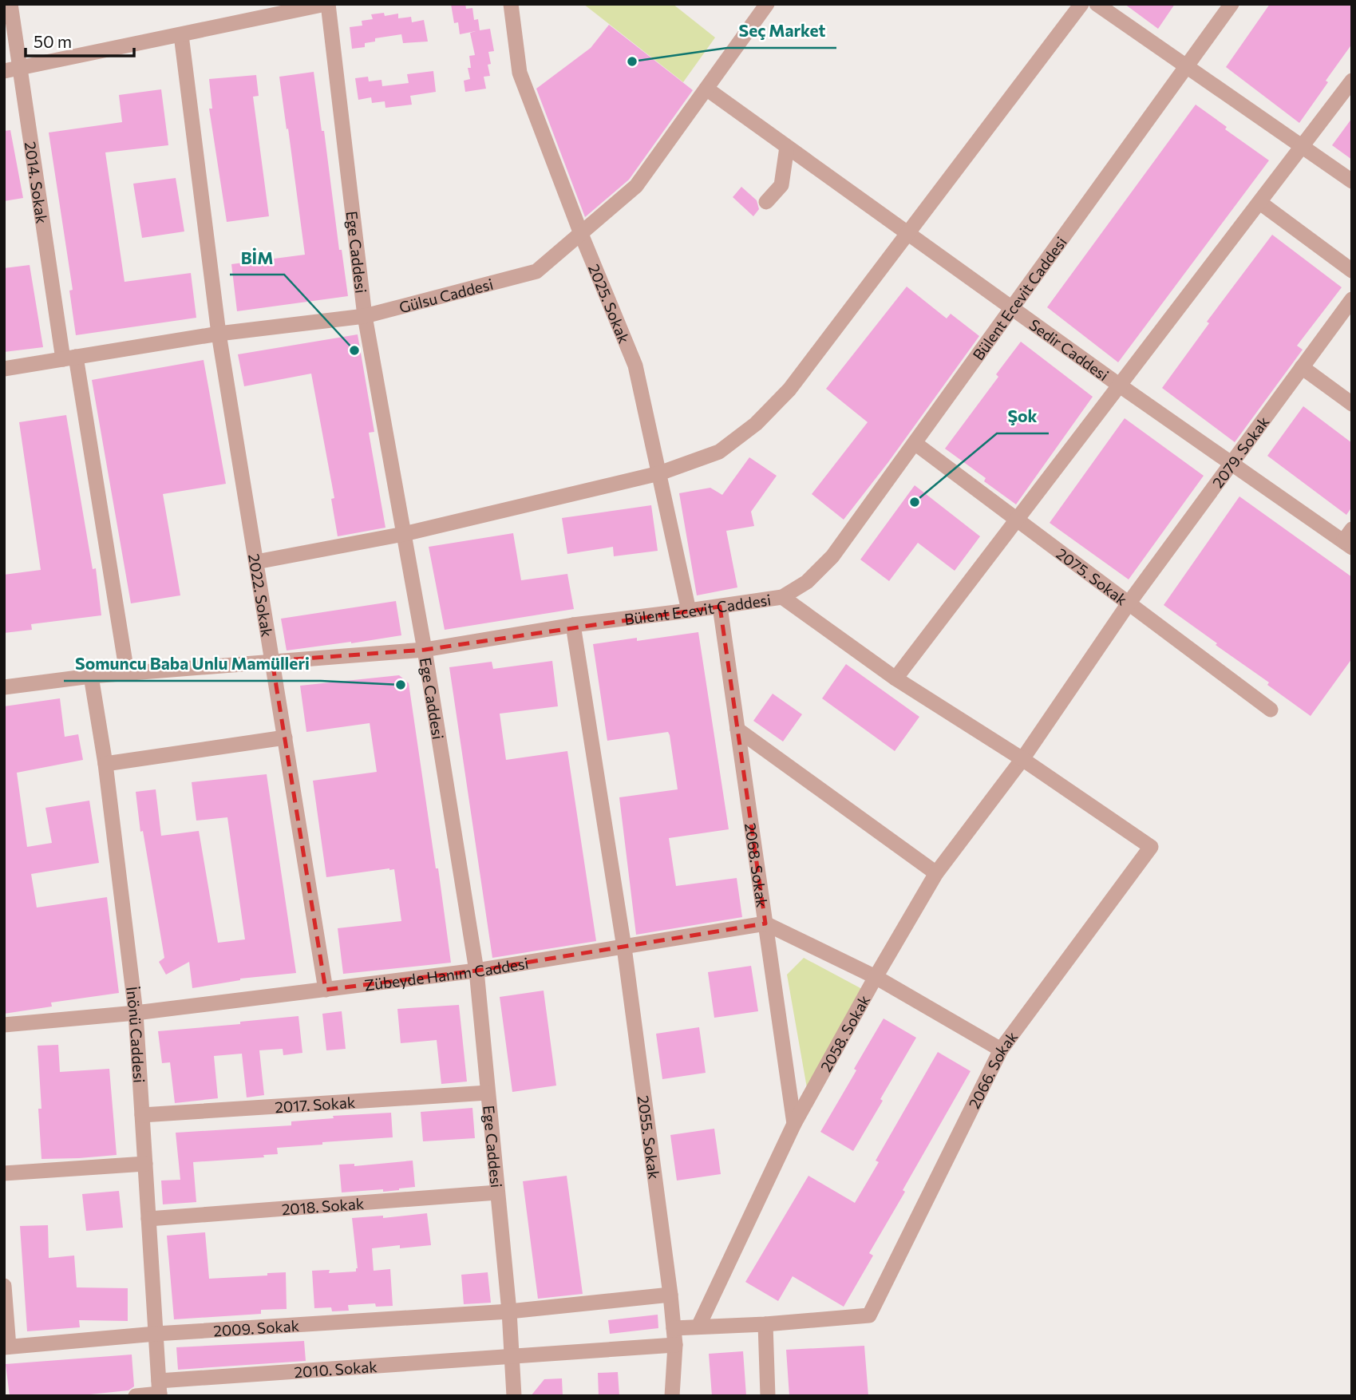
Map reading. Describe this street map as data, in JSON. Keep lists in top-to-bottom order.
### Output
{
  "streets": {
    "street": [
      "2014. Sokak",
      "Ege Caddesi",
      "Gülsu Caddesi",
      "Bülent Ecevit Caddesi",
      "2025. Sokak",
      "Sedir Caddesi",
      "2079. Sokak",
      "2075. Sokak",
      "2022. Sokak",
      "2068. Sokak",
      "Zübeyde Hanım Caddesi",
      "2058. Sokak",
      "İnönü Caddesi",
      "2066. Sokak",
      "2017. Sokak",
      "2055. Sokak",
      "2018. Sokak",
      "2009. Sokak",
      "2010. Sokak"
    ]
  },
  "crossings": [
    ["2014. Sokak", "Gülsu Caddesi"],
    ["2014. Sokak", "Bülent Ecevit Caddesi"],
    ["Ege Caddesi", "Gülsu Caddesi"],
    ["Ege Caddesi", "Bülent Ecevit Caddesi"],
    ["Ege Caddesi", "Zübeyde Hanım Caddesi"],
    ["Ege Caddesi", "2017. Sokak"],
    ["Ege Caddesi", "2018. Sokak"],
    ["Ege Caddesi", "2009. Sokak"],
    ["Ege Caddesi", "2010. Sokak"],
    ["Gülsu Caddesi", "2025. Sokak"],
    ["Gülsu Caddesi", "Sedir Caddesi"],
    ["Gülsu Caddesi", "2022. Sokak"],
    ["Bülent Ecevit Caddesi", "2025. Sokak"],
    ["Bülent Ecevit Caddesi", "Sedir Caddesi"],
    ["Bülent Ecevit Caddesi", "2075. Sokak"],
    ["Bülent Ecevit Caddesi", "2022. Sokak"],
    ["Bülent Ecevit Caddesi", "2068. Sokak"],
    ["Bülent Ecevit Caddesi", "İnönü Caddesi"],
    ["Bülent Ecevit Caddesi", "2055. Sokak"],
    ["Sedir Caddesi", "2079. Sokak"],
    ["2079. Sokak", "2075. Sokak"],
    ["2079. Sokak", "2058. Sokak"],
    ["2079. Sokak", "2066. Sokak"],
    ["2022. Sokak", "Zübeyde Hanım Caddesi"],
    ["2068. Sokak", "Zübeyde Hanım Caddesi"],
    ["2068. Sokak", "2058. Sokak"],
    ["Zübeyde Hanım Caddesi", "İnönü Caddesi"],
    ["Zübeyde Hanım Caddesi", "2055. Sokak"],
    ["2058. Sokak", "2066. Sokak"],
    ["İnönü Caddesi", "2017. Sokak"],
    ["İnönü Caddesi", "2018. Sokak"],
    ["İnönü Caddesi", "2009. Sokak"],
    ["İnönü Caddesi", "2010. Sokak"],
    ["2055. Sokak", "2009. Sokak"],
    ["2055. Sokak", "2010. Sokak"]
  ],
  "places": [
    "Seç Market",
    "BİM",
    "Şok",
    "Somuncu Baba Unlu Mamülleri"
  ],
  "scale_bar": "50 m"
}
